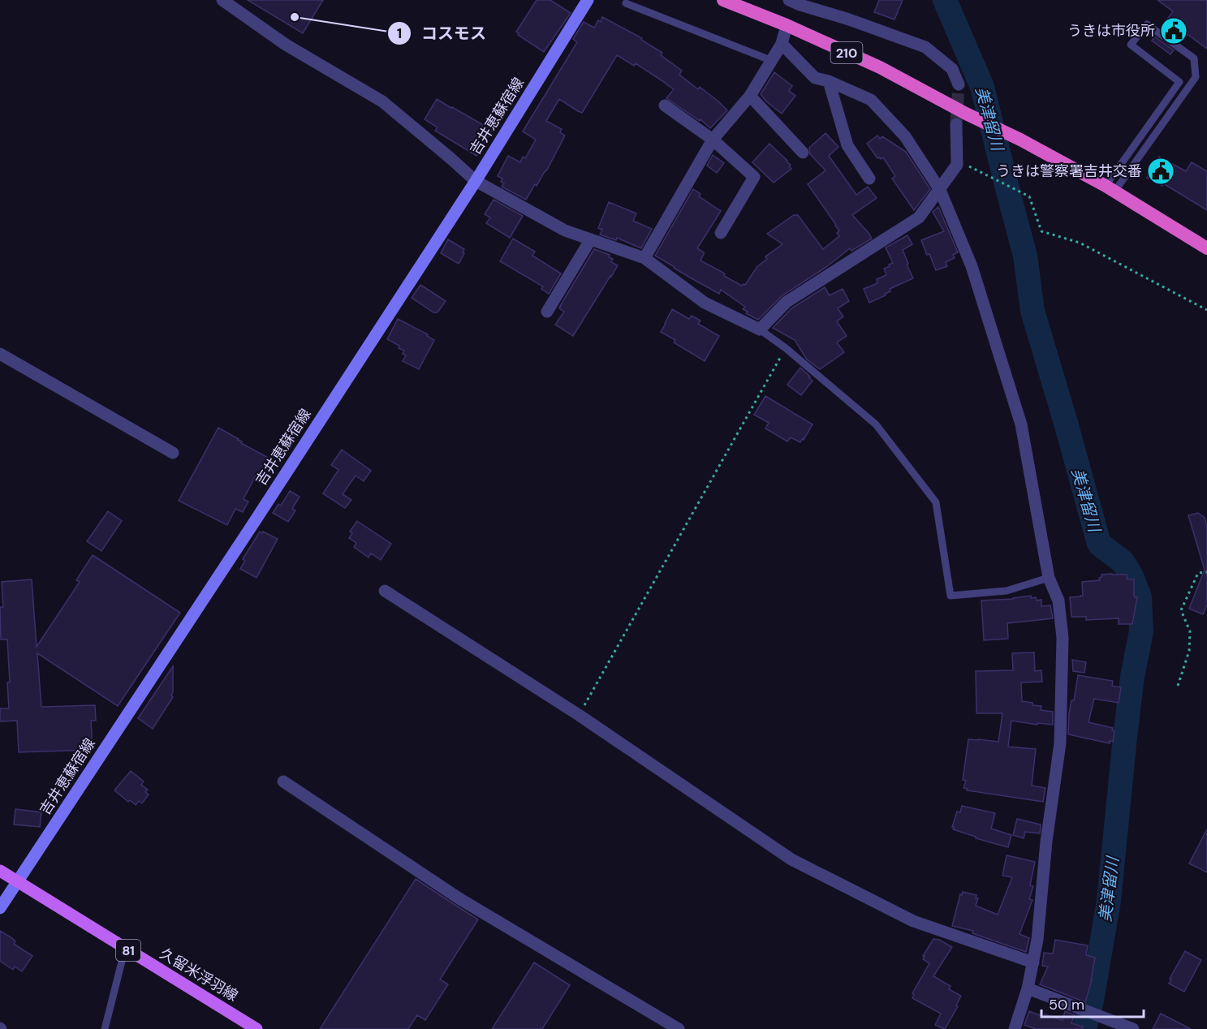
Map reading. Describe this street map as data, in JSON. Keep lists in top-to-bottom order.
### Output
{
  "streets": {
    "highway": ["210"],
    "main road": ["吉井恵蘇宿線", "81", "久留米浮羽線"]
  },
  "crossings": [
    ["吉井恵蘇宿線", "久留米浮羽線"]
  ],
  "water": ["美津留川"],
  "places": {
    "other": ["コスモス"],
    "public building": ["うきは市役所", "うきは警察署吉井交番"]
  },
  "scale_bar": "50 m"
}
